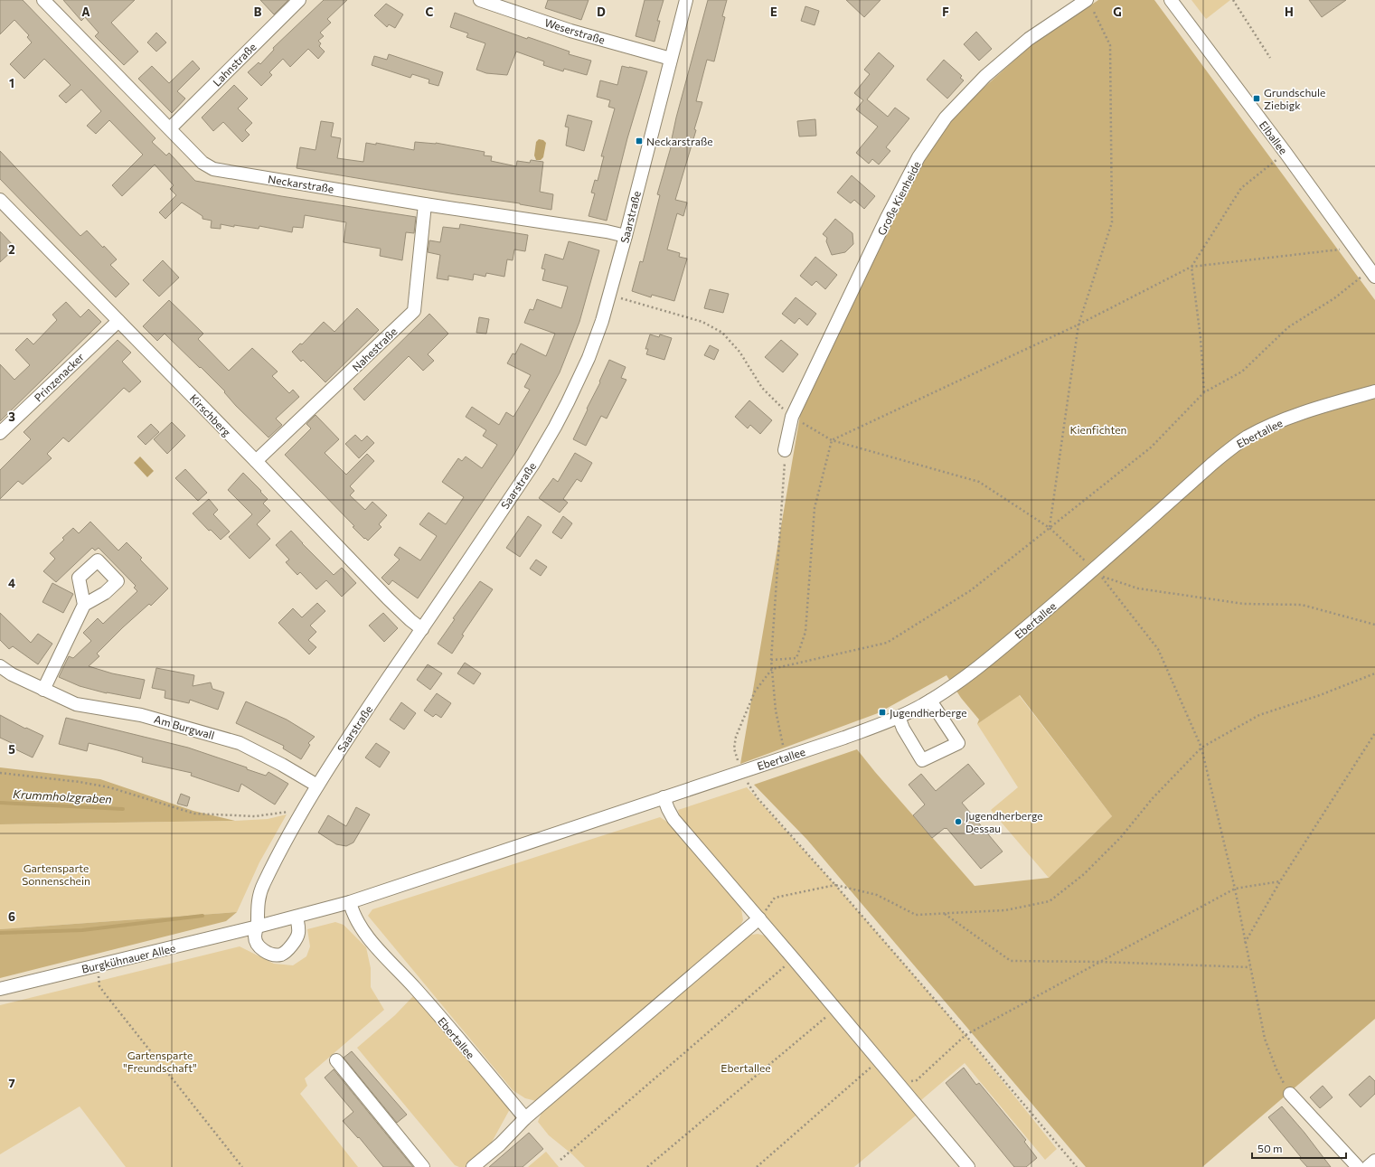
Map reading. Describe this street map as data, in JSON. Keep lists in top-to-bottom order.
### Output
{
  "streets": {
    "street": [
      "Weserstraße",
      "Lahnstraße",
      "Elballee",
      "Neckarstraße",
      "Große Kienheide",
      "Saarstraße",
      "Nahestraße",
      "Prinzenacker",
      "Kirschberg",
      "Ebertallee",
      "Am Burgwall",
      "Burgkühnauer Allee"
    ]
  },
  "crossings": [
    ["Weserstraße", "Saarstraße"],
    ["Lahnstraße", "Neckarstraße"],
    ["Neckarstraße", "Saarstraße"],
    ["Neckarstraße", "Nahestraße"],
    ["Saarstraße", "Kirschberg"],
    ["Saarstraße", "Ebertallee"],
    ["Saarstraße", "Am Burgwall"],
    ["Saarstraße", "Burgkühnauer Allee"],
    ["Nahestraße", "Kirschberg"],
    ["Prinzenacker", "Kirschberg"],
    ["Ebertallee", "Burgkühnauer Allee"]
  ],
  "water": ["Krummholzgraben"],
  "parks": [
    "Kienfichten",
    "Gartensparte Sonnenschein",
    "Gartensparte \"Freundschaft\"",
    "Ebertallee"
  ],
  "places": {
    "transit": ["Grundschule Ziebigk", "Neckarstraße", "Jugendherberge"],
    "other": ["Jugendherberge Dessau"]
  },
  "scale_bar": "50 m",
  "grid": {
    "columns": [
      "A",
      "B",
      "C",
      "D",
      "E",
      "F",
      "G",
      "H"
    ],
    "rows": [
      "1",
      "2",
      "3",
      "4",
      "5",
      "6",
      "7"
    ]
  }
}
